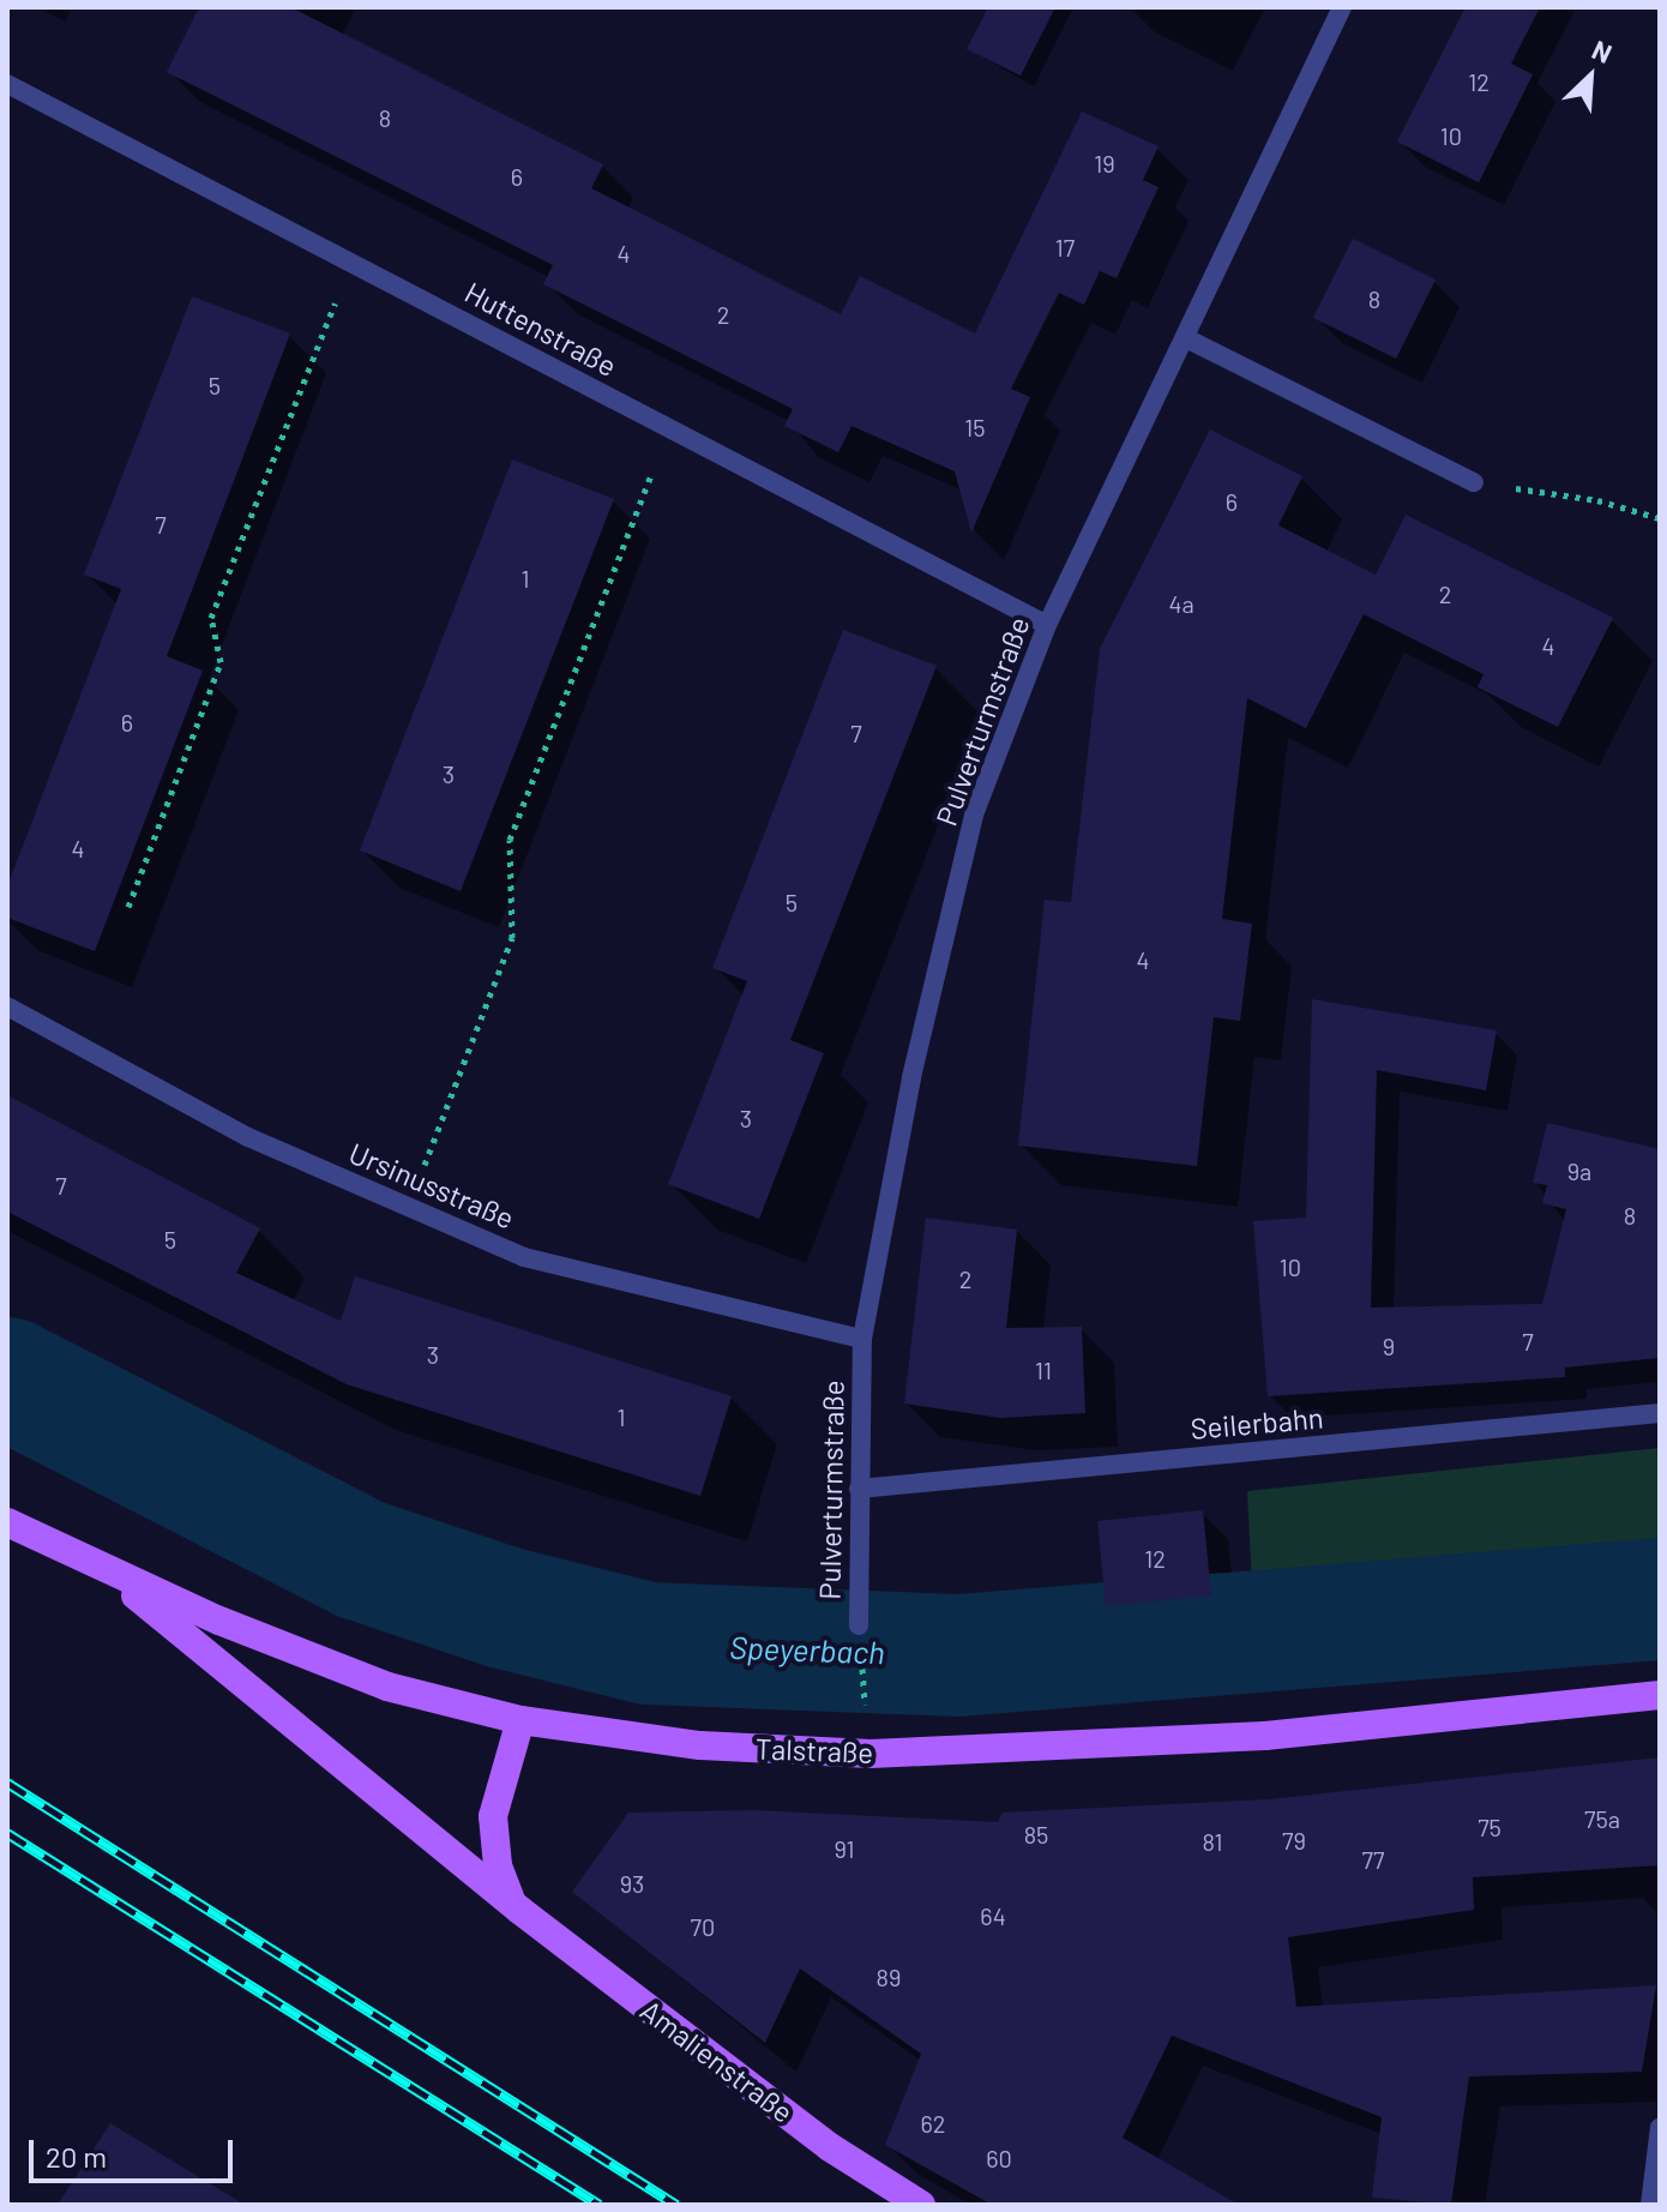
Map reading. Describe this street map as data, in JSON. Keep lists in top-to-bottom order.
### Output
{
  "streets": {
    "main road": ["Talstraße", "Amalienstraße"],
    "street": [
      "Huttenstraße",
      "Pulverturmstraße",
      "Ursinusstraße",
      "Seilerbahn"
    ]
  },
  "crossings": [
    ["Huttenstraße", "Pulverturmstraße"],
    ["Pulverturmstraße", "Ursinusstraße"],
    ["Pulverturmstraße", "Seilerbahn"],
    ["Talstraße", "Amalienstraße"]
  ],
  "water": ["Speyerbach"],
  "house_numbers": [
    "12",
    "8",
    "10",
    "19",
    "6",
    "17",
    "4",
    "8",
    "2",
    "5",
    "15",
    "6",
    "7",
    "1",
    "2",
    "4a",
    "4",
    "6",
    "7",
    "3",
    "4",
    "5",
    "4",
    "3",
    "9a",
    "7",
    "8",
    "5",
    "10",
    "2",
    "7",
    "9",
    "3",
    "11",
    "1",
    "12",
    "75a",
    "75",
    "85",
    "79",
    "81",
    "91",
    "77",
    "93",
    "64",
    "70",
    "89",
    "62",
    "60"
  ],
  "scale_bar": "20 m",
  "north": "top right"
}
